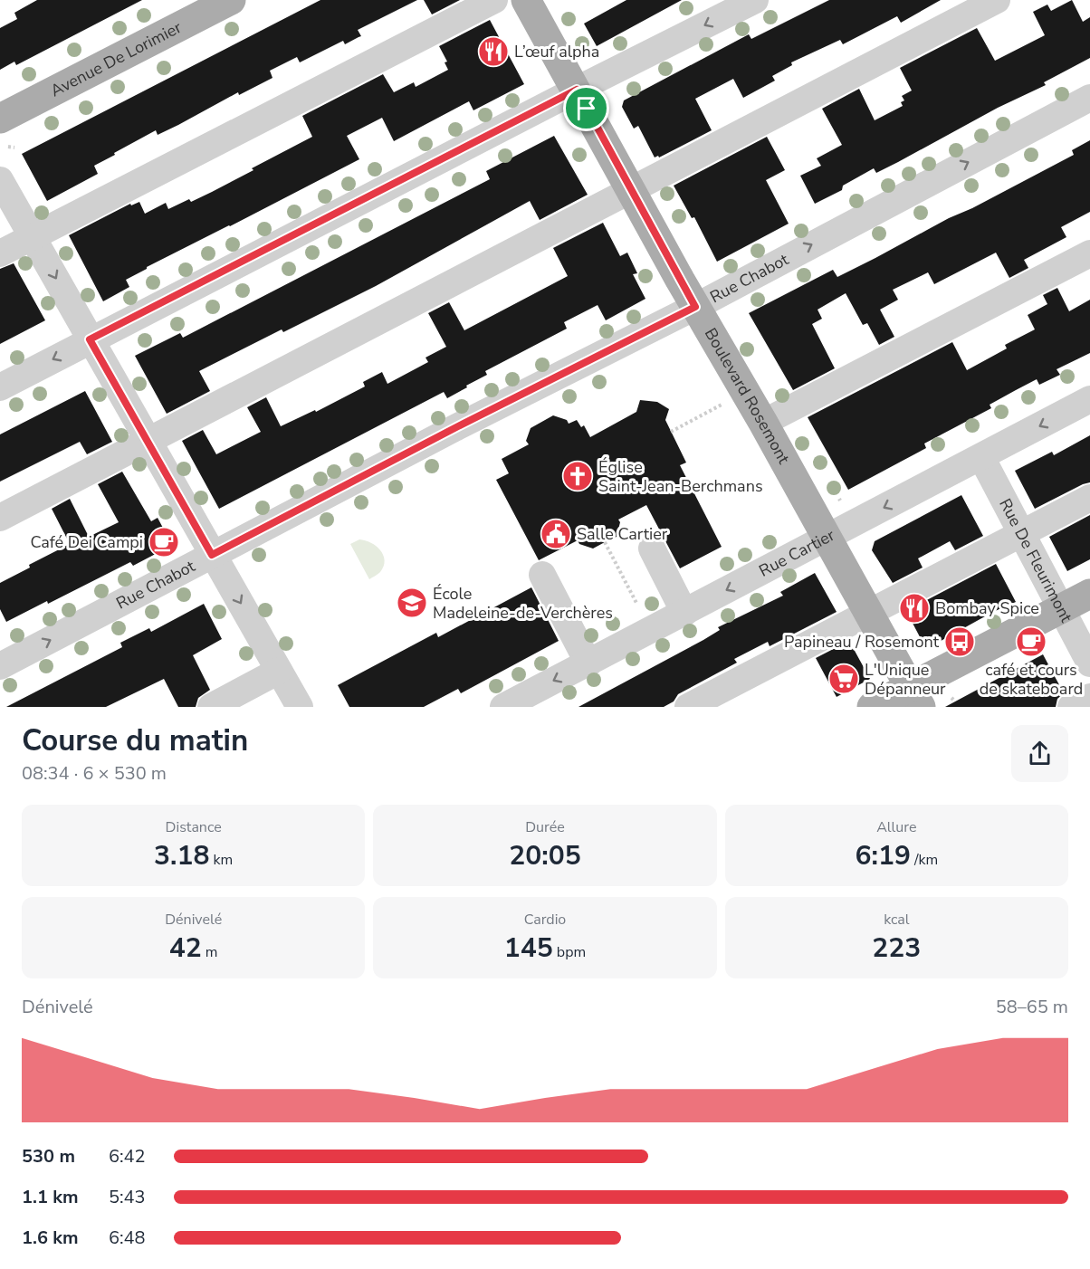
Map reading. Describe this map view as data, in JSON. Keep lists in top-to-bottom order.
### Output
{
  "streets": {
    "main road": ["Avenue De Lorimier", "Boulevard Rosemont"],
    "street": ["Rue Chabot", "Rue Cartier", "Rue De Fleurimont"]
  },
  "crossings": [
    ["Rue Chabot", "Boulevard Rosemont"],
    ["Boulevard Rosemont", "Rue Cartier"],
    ["Rue Cartier", "Rue De Fleurimont"]
  ],
  "places": {
    "restaurant": ["L’œuf alpha", "Bombay Spice"],
    "church": ["Église Saint-Jean-Berchmans"],
    "public building": ["Salle Cartier"],
    "cafe": ["Café Dei Campi", "café et cours de skateboard"],
    "school or university": ["École Madeleine-de-Verchères"],
    "bus stop": ["Papineau / Rosemont"],
    "supermarket": ["L'Unique Dépanneur"]
  },
  "page": {
    "heading": ["Course du matin", "08:34 · 6 × 530 m"],
    "stats": [
      ["Distance", "3.18 km"],
      ["Durée", "20:05"],
      ["Allure", "6:19 /km"],
      ["Dénivelé", "42 m"],
      ["Cardio", "145 bpm"],
      ["kcal", "223"]
    ],
    "chart": ["Dénivelé", "58–65 m"],
    "list": [
      {
        "name": "530 m",
        "note": "6:42"
      },
      {
        "name": "1.1 km",
        "note": "5:43"
      },
      {
        "name": "1.6 km",
        "note": "6:48"
      }
    ]
  }
}
